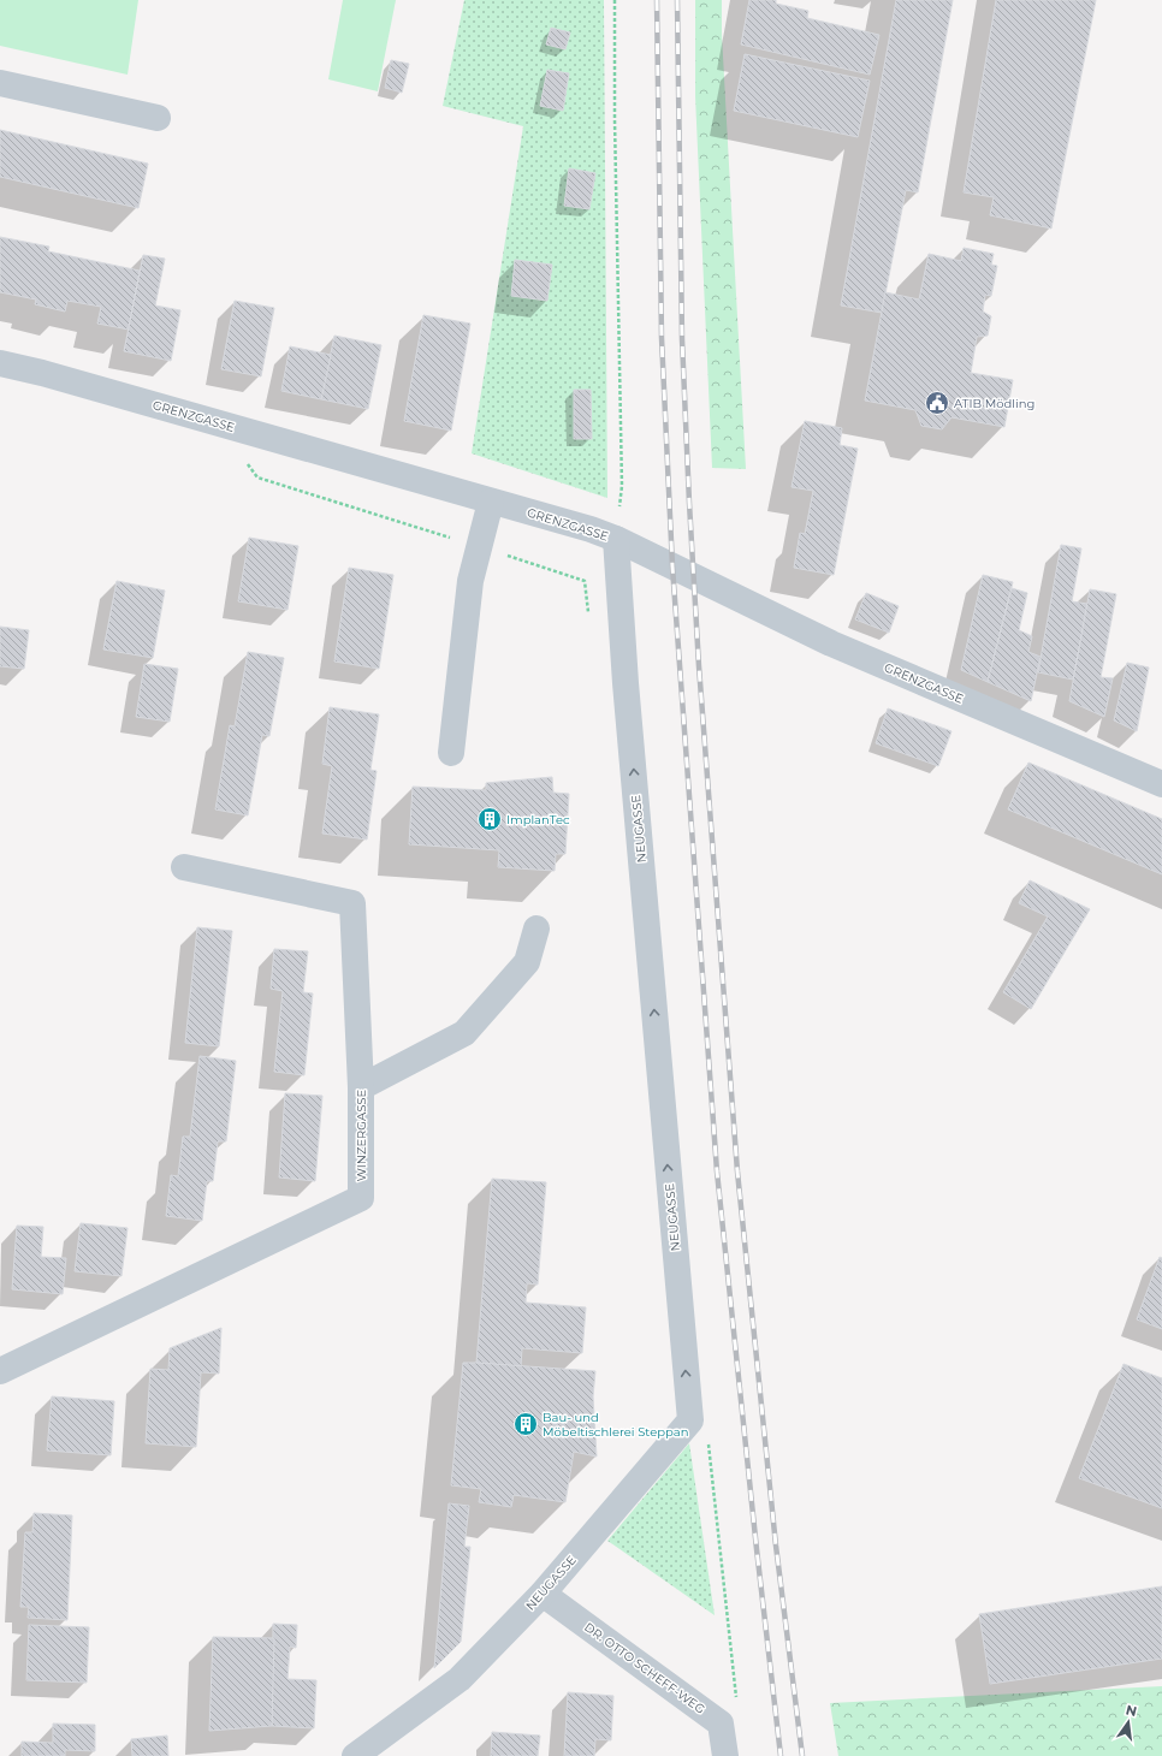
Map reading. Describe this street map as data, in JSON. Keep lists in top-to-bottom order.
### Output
{
  "streets": {
    "street": [
      "GRENZGASSE",
      "NEUGASSE",
      "WINZERGASSE",
      "DR. OTTO SCHEFF-WEG"
    ]
  },
  "crossings": [
    ["GRENZGASSE", "NEUGASSE"],
    ["NEUGASSE", "DR. OTTO SCHEFF-WEG"]
  ],
  "one_way": ["NEUGASSE"],
  "places": {
    "public building": ["ATIB Mödling"],
    "building": ["ImplanTec", "Bau- und Möbeltischlerei Steppan"]
  },
  "north": "top"
}
